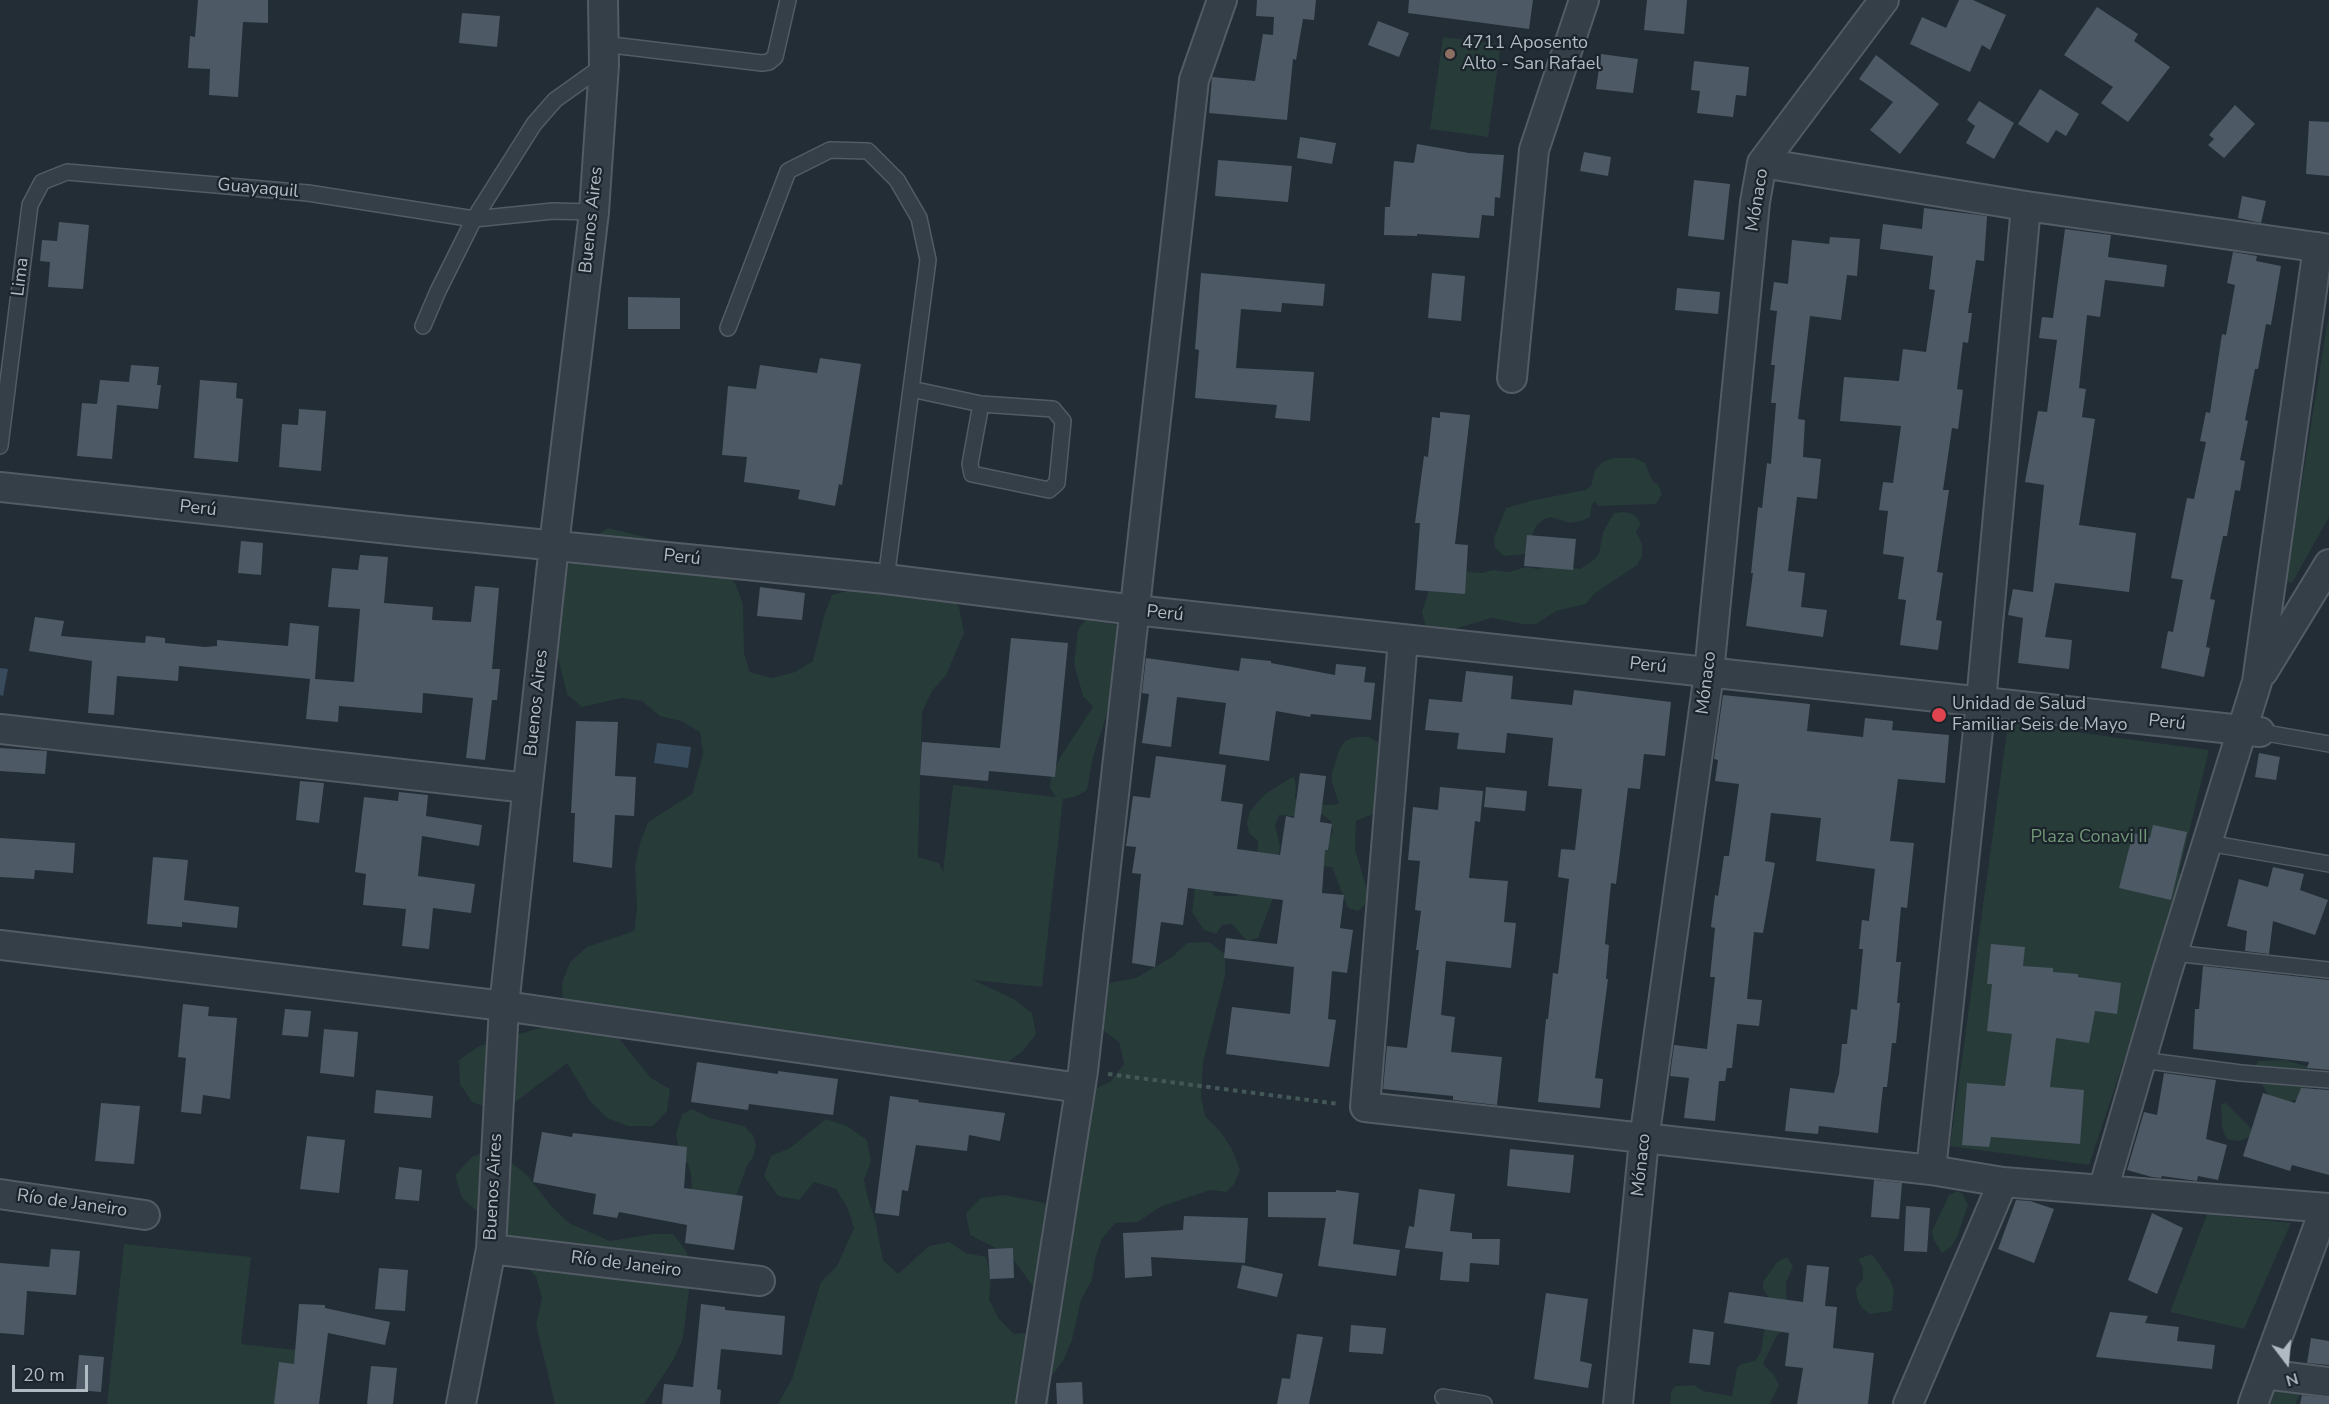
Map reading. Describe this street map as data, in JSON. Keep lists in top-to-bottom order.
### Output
{
  "streets": {
    "street": [
      "Mónaco",
      "Buenos Aires",
      "Perú",
      "Río de Janeiro"
    ],
    "lane": ["Guayaquil", "Lima"]
  },
  "crossings": [
    ["Guayaquil", "Buenos Aires"],
    ["Guayaquil", "Lima"],
    ["Mónaco", "Perú"],
    ["Buenos Aires", "Perú"],
    ["Buenos Aires", "Río de Janeiro"]
  ],
  "parks": ["Plaza Conavi II"],
  "places": ["4711 Aposento Alto - San Rafael", "Unidad de Salud Familiar Seis de Mayo"],
  "scale_bar": "20 m",
  "north": "bottom"
}
